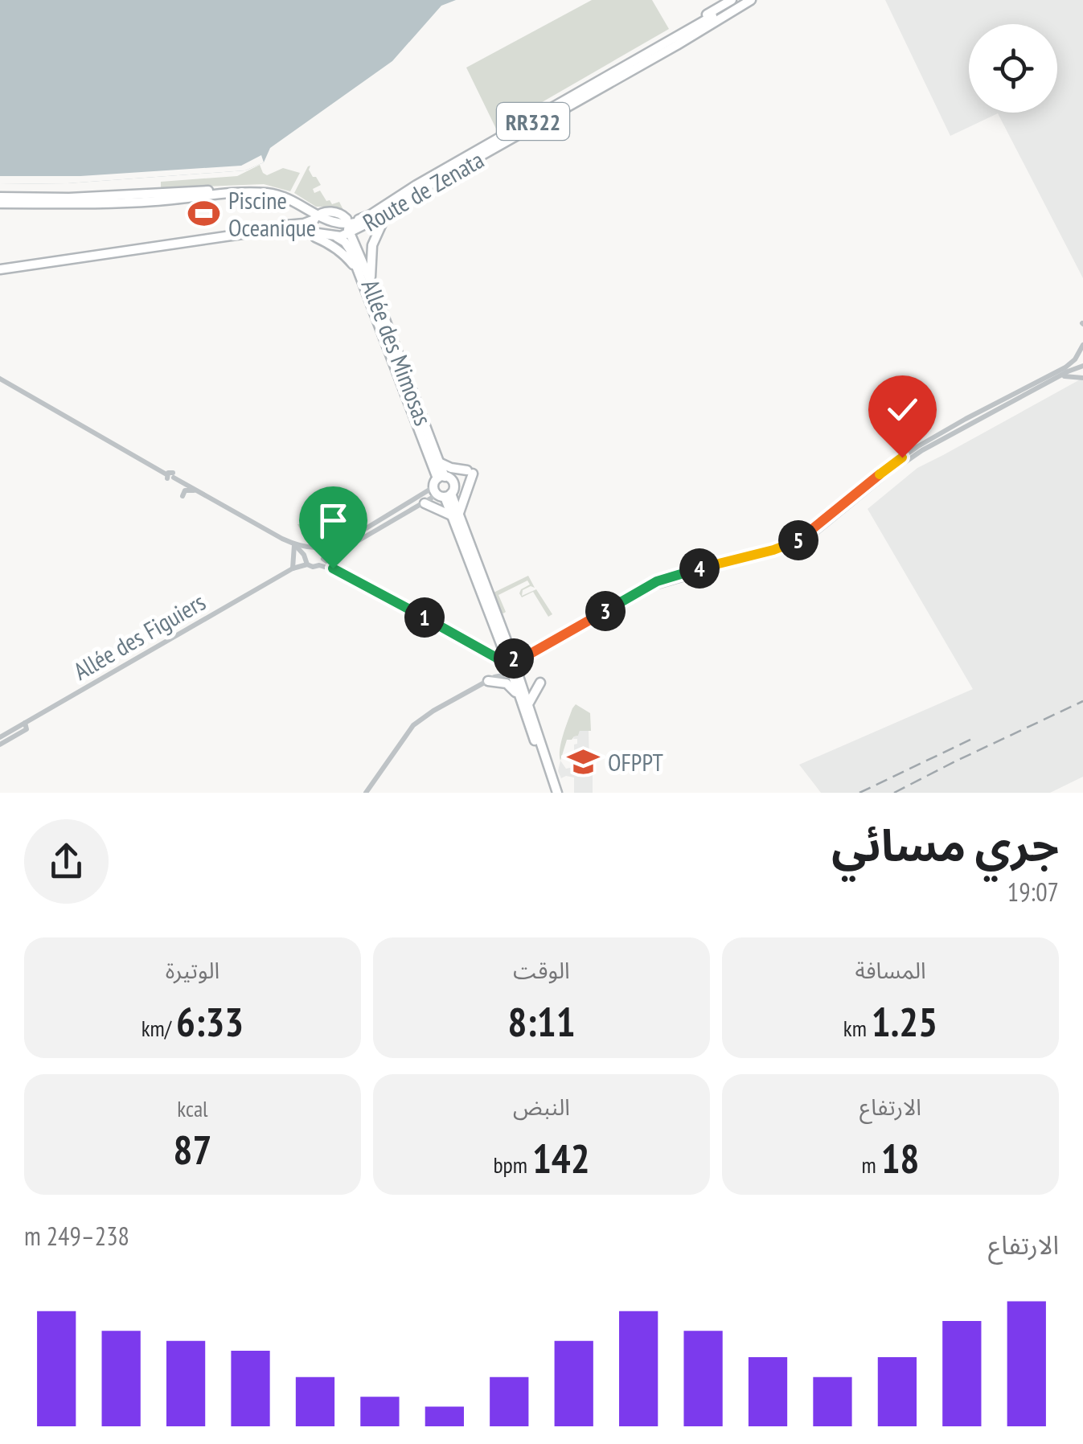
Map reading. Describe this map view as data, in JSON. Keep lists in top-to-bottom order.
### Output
{
  "streets": {
    "main road": ["RR322", "Route de Zenata", "Allée des Mimosas"],
    "street": ["Allée des Figuiers"]
  },
  "crossings": [
    ["Route de Zenata", "Allée des Mimosas"]
  ],
  "places": {
    "sports": ["Piscine Oceanique"],
    "school or university": ["OFPPT"]
  },
  "page": {
    "pins": [
      "5",
      "4",
      "3",
      "1",
      "2"
    ],
    "heading": ["جري مسائي", "19:07"],
    "stats": [
      ["المسافة", "1.25 km"],
      ["الوقت", "8:11"],
      ["الوتيرة", "6:33 /km"],
      ["الارتفاع", "18 m"],
      ["النبض", "142 bpm"],
      ["kcal", "87"]
    ],
    "chart": ["الارتفاع", "238–249 m"]
  }
}
